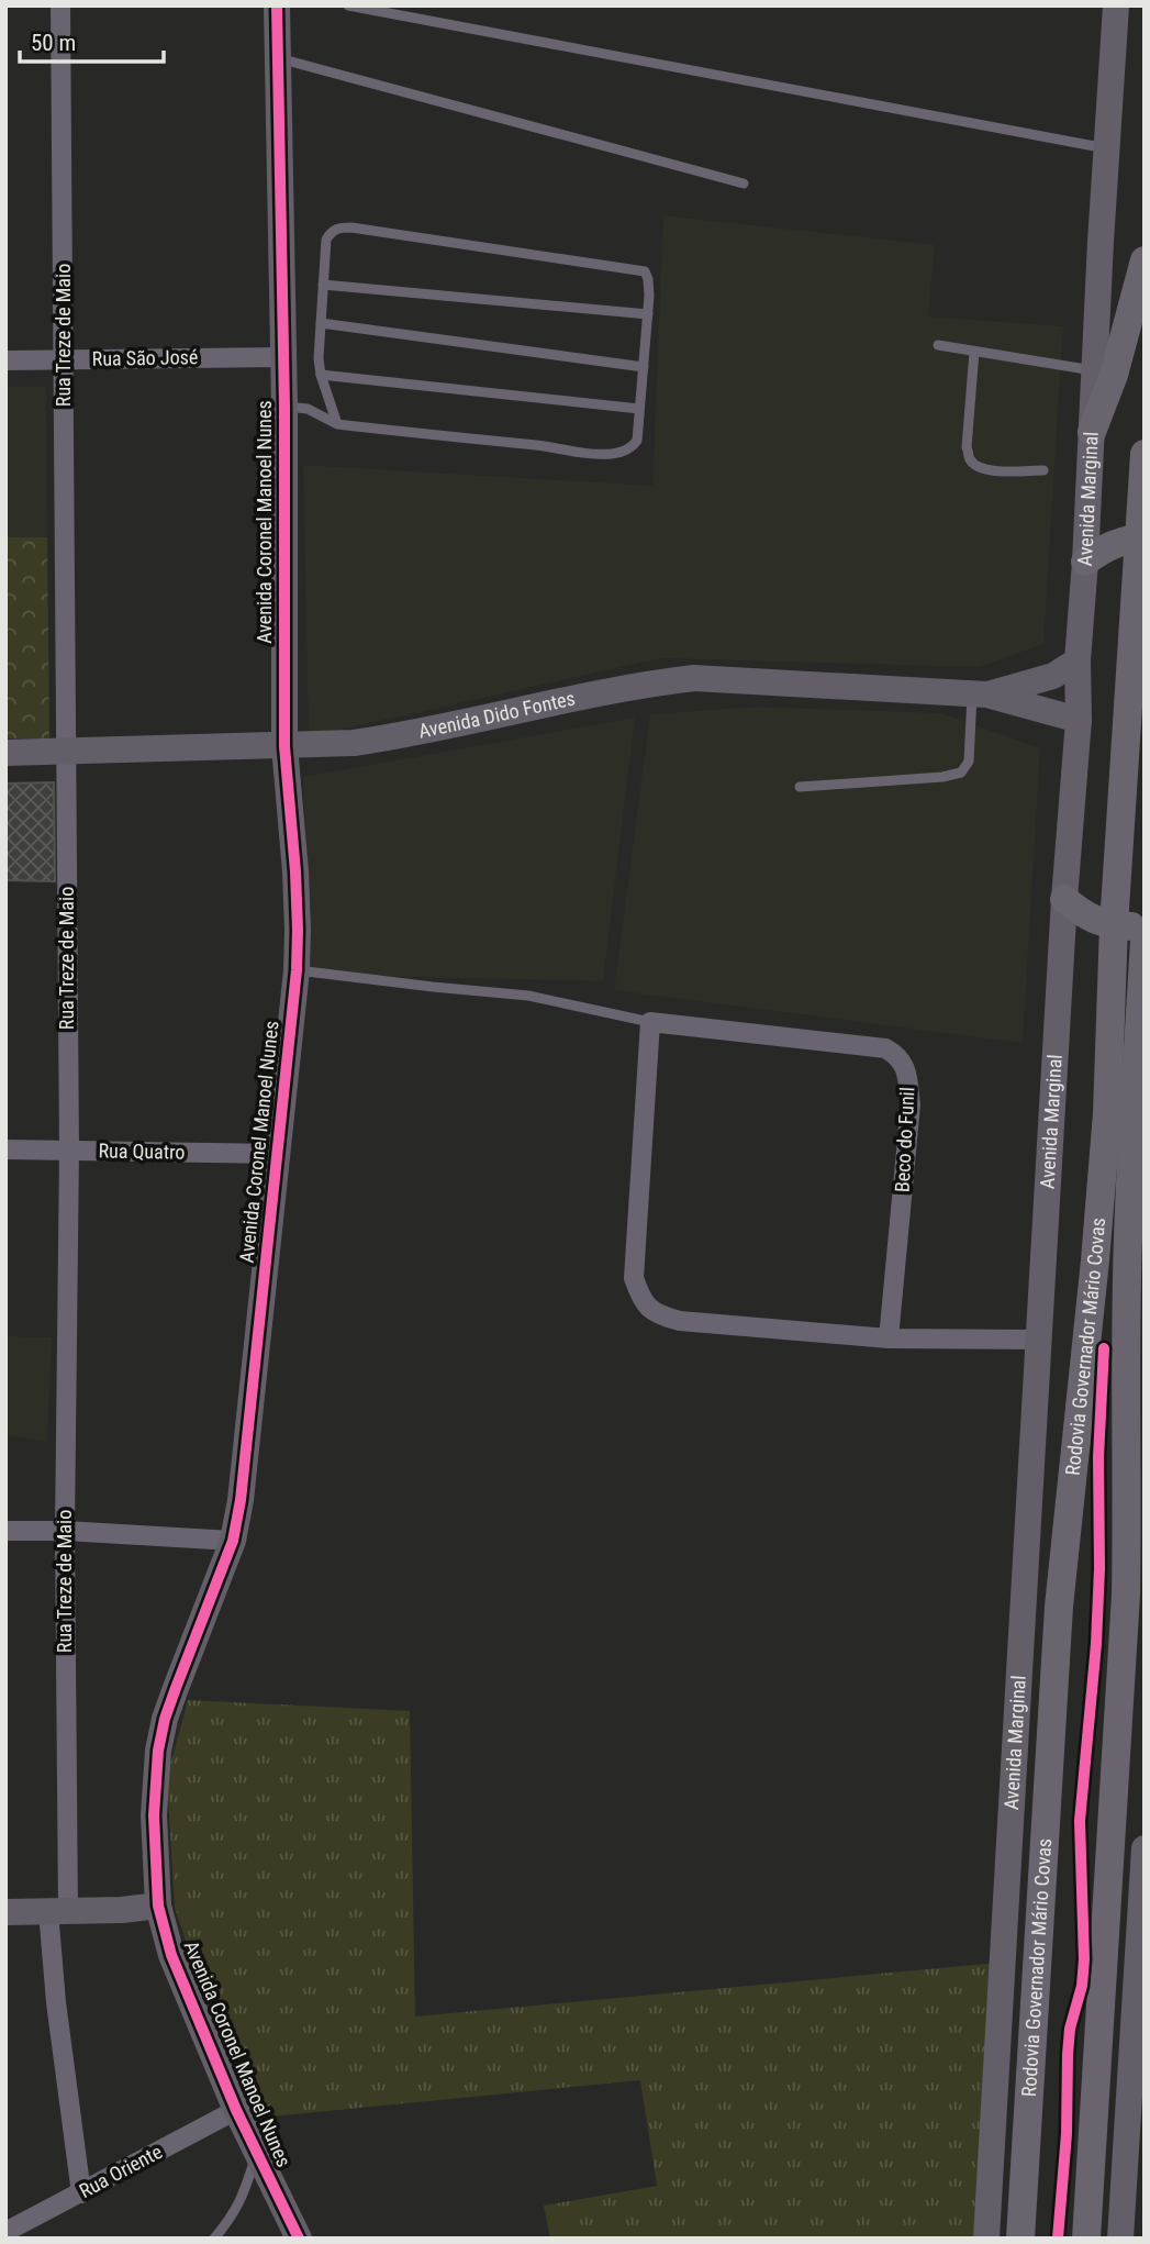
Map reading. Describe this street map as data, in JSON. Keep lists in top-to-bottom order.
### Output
{
  "streets": {
    "main road": ["Rodovia Governador Mário Covas"],
    "street": [
      "Rua Treze de Maio",
      "Rua São José",
      "Avenida Marginal",
      "Avenida Coronel Manoel Nunes",
      "Avenida Dido Fontes",
      "Beco do Funil",
      "Rua Quatro",
      "Rua Oriente"
    ]
  },
  "crossings": [
    ["Rua Treze de Maio", "Rua São José"],
    ["Rua Treze de Maio", "Avenida Dido Fontes"],
    ["Rua Treze de Maio", "Rua Quatro"],
    ["Rua Treze de Maio", "Rua Oriente"],
    ["Rua São José", "Avenida Coronel Manoel Nunes"],
    ["Avenida Marginal", "Avenida Dido Fontes"],
    ["Avenida Coronel Manoel Nunes", "Avenida Dido Fontes"],
    ["Avenida Coronel Manoel Nunes", "Beco do Funil"],
    ["Avenida Coronel Manoel Nunes", "Rua Quatro"],
    ["Avenida Coronel Manoel Nunes", "Rua Oriente"]
  ],
  "scale_bar": "50 m"
}
